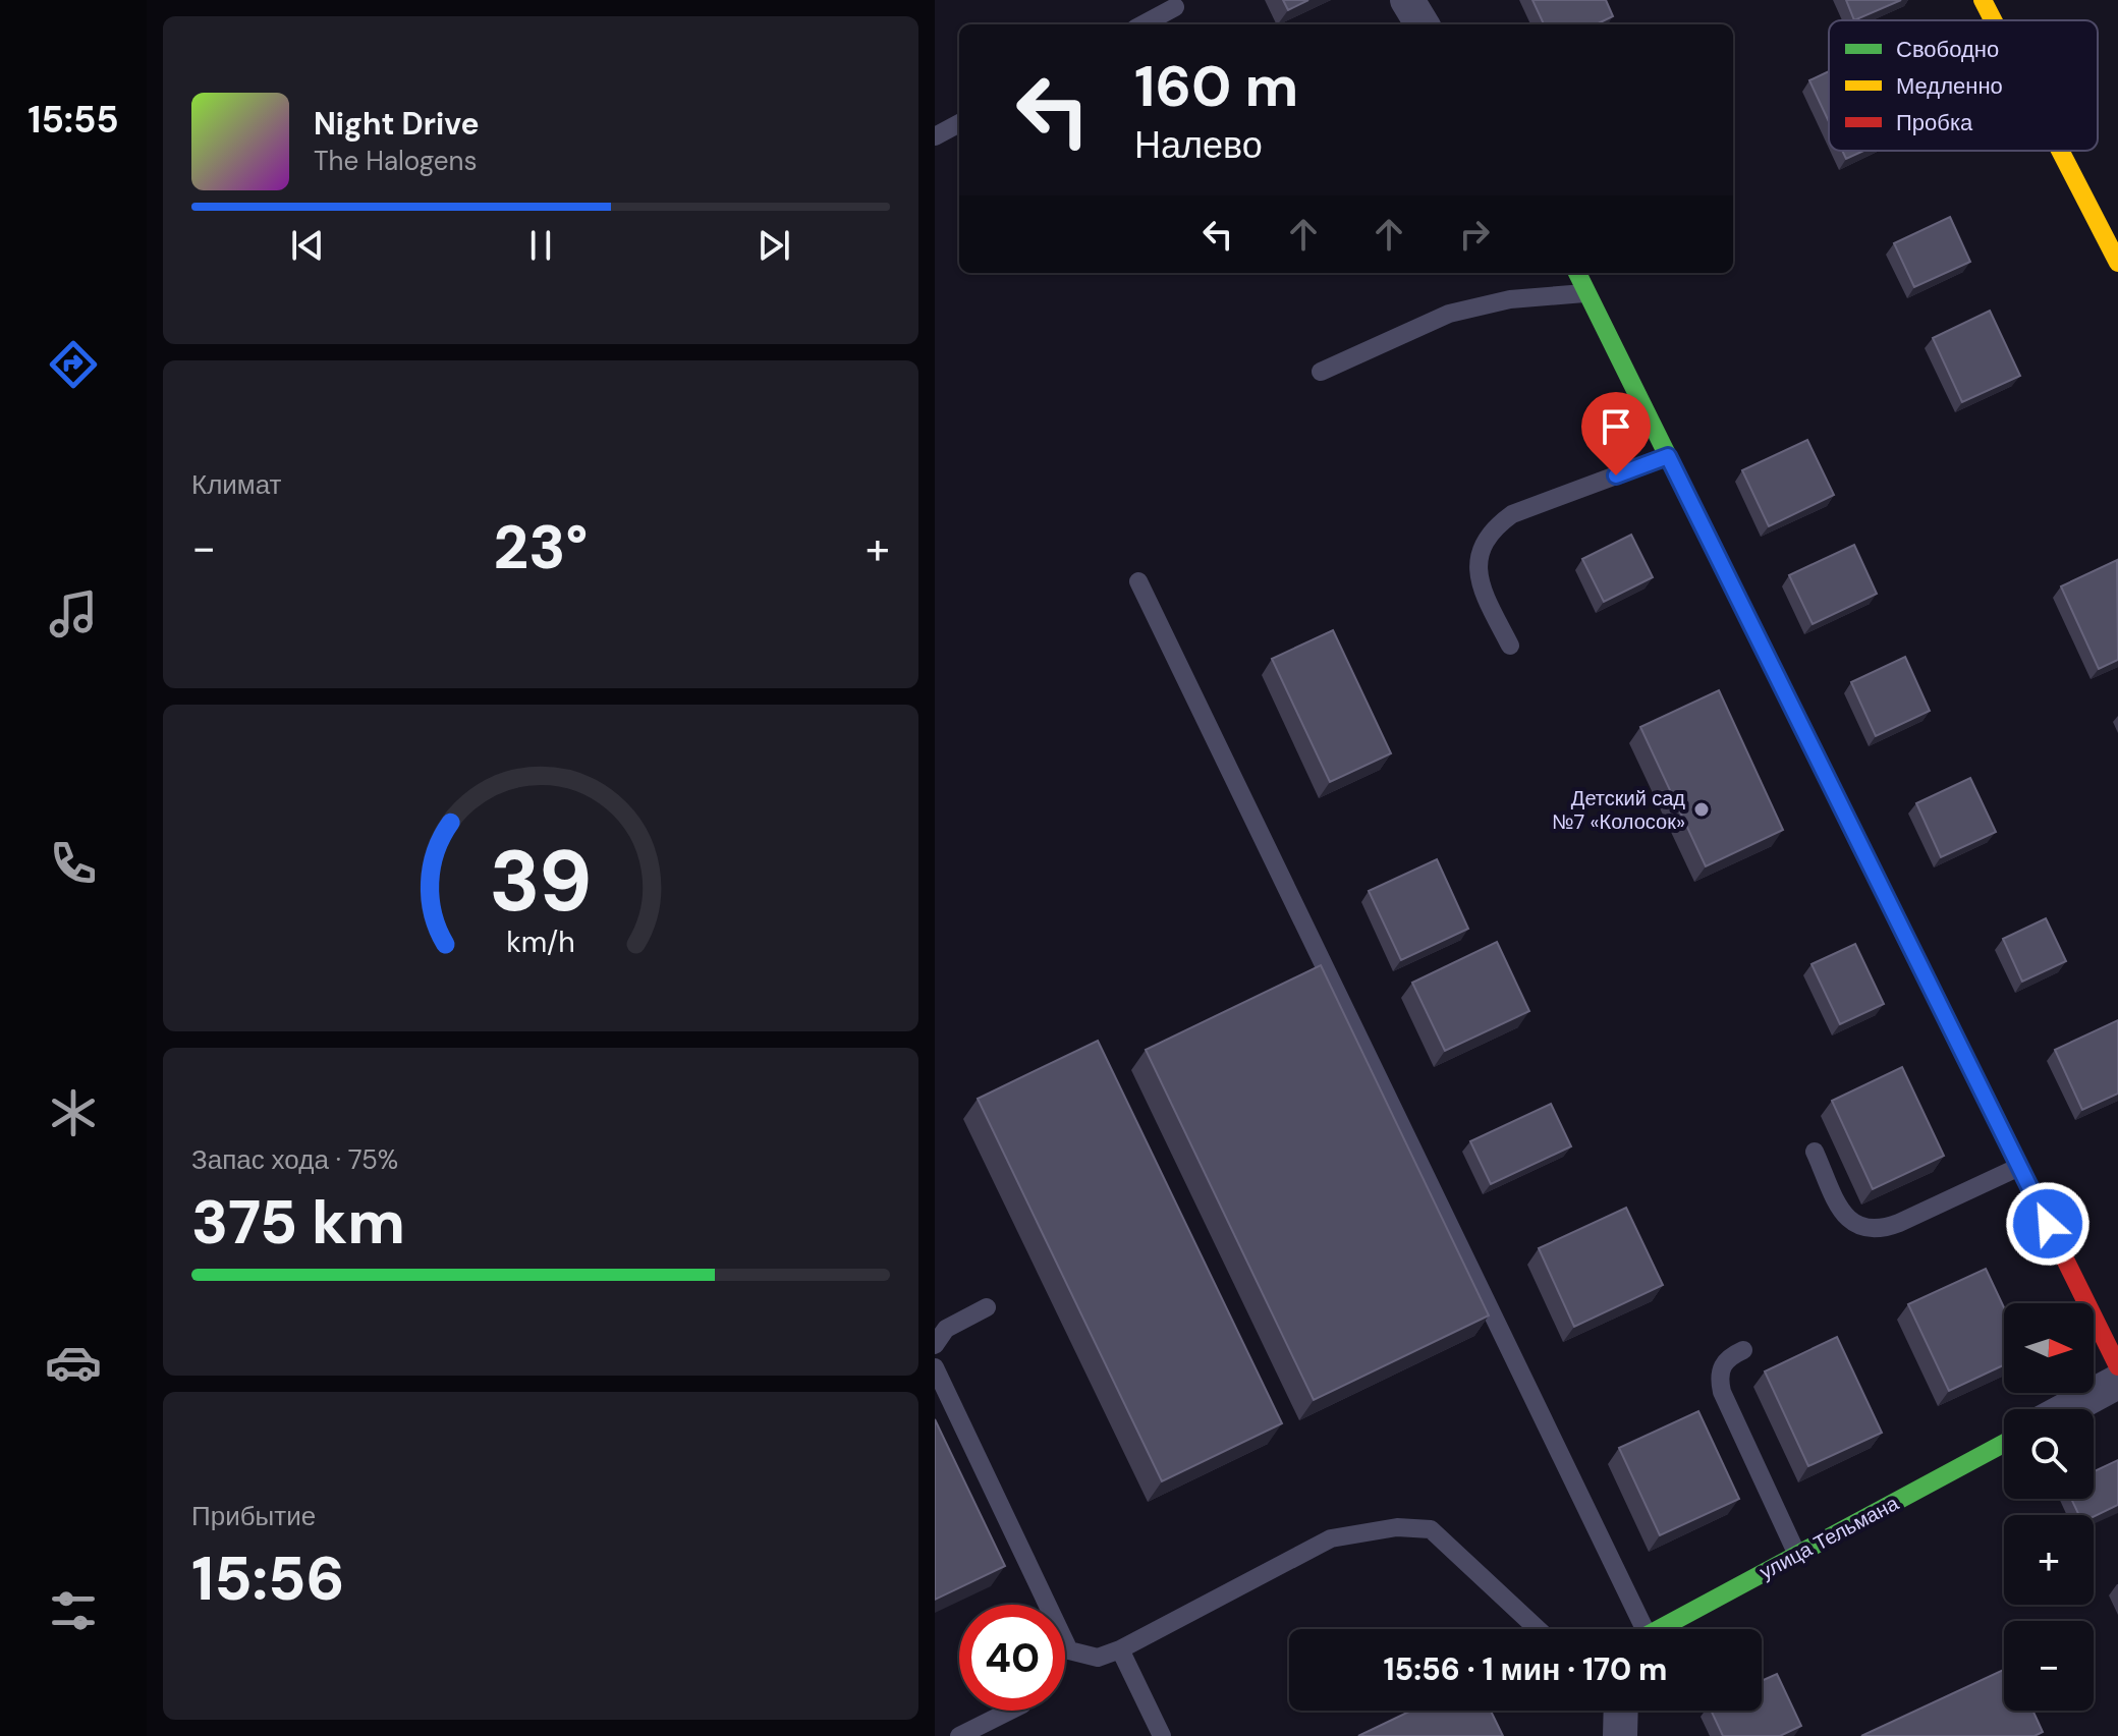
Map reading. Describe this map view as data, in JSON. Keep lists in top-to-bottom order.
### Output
{
  "streets": {
    "street": ["улица Тельмана"]
  },
  "places": ["Детский сад №7 «Колосок»"],
  "legend": ["Свободно", "Медленно", "Пробка"],
  "north": "right",
  "page": {
    "tabs": "15:55",
    "turn": ["160 m", "Налево"],
    "song": ["Night Drive", "The Halogens"],
    "tile": [
      "Климат",
      ["Запас хода · 75%", "375 km"],
      ["Прибытие", "15:56"]
    ],
    "heat": ["−", "23°", "+"],
    "map_buttons": ["+", "−"],
    "limit": "40",
    "trip": "15:56 · 1 мин · 170 m",
    "gauge": ["39", "km/h"]
  }
}
